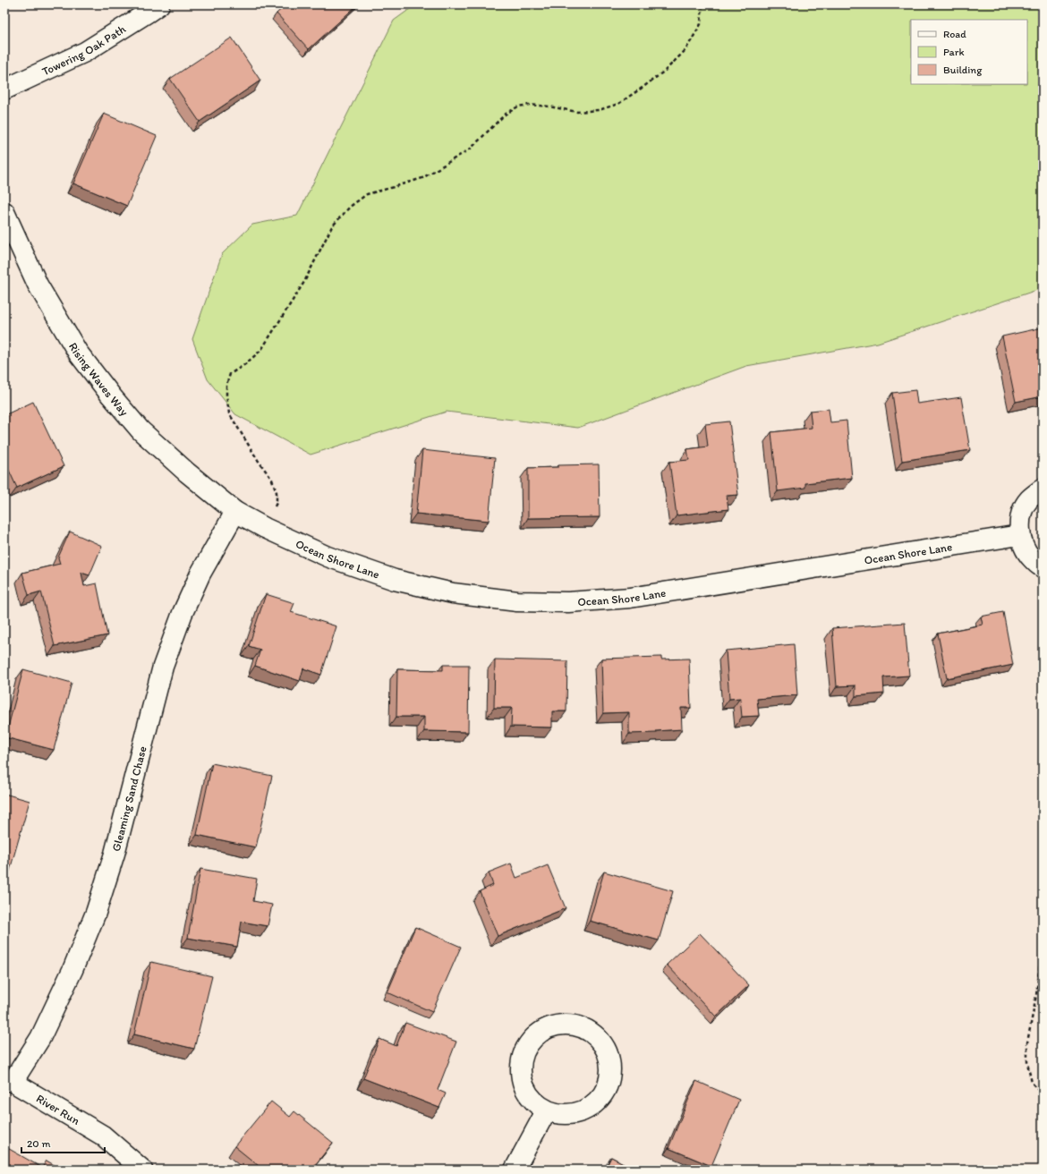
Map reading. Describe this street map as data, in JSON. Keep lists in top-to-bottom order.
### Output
{
  "streets": {
    "street": [
      "Towering Oak Path",
      "Rising Waves Way",
      "Ocean Shore Lane",
      "Gleaming Sand Chase",
      "River Run"
    ]
  },
  "crossings": [
    ["Rising Waves Way", "Ocean Shore Lane"],
    ["Rising Waves Way", "Gleaming Sand Chase"],
    ["Ocean Shore Lane", "Gleaming Sand Chase"],
    ["Gleaming Sand Chase", "River Run"]
  ],
  "legend": ["Road", "Park", "Building"],
  "scale_bar": "20 m"
}
